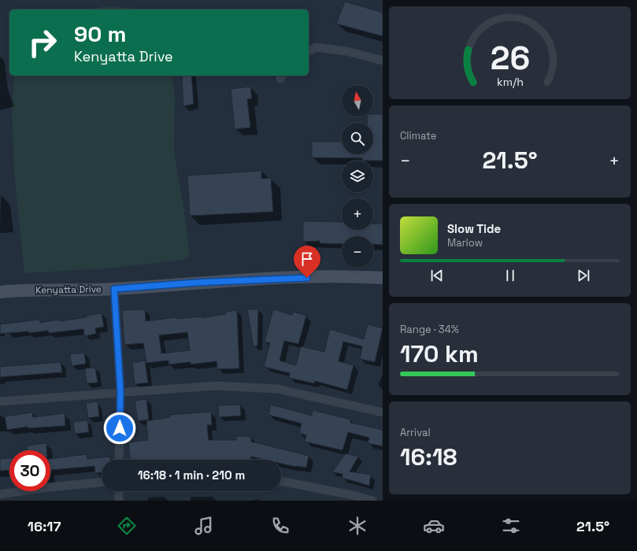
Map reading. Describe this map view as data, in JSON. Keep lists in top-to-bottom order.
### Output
{
  "streets": {
    "main road": ["Kenyatta Drive"]
  },
  "north": "top",
  "page": {
    "turn": ["90 m", "Kenyatta Drive"],
    "map_buttons": ["+", "−"],
    "tile": [
      "Climate",
      ["Range · 34%", "170 km"],
      ["Arrival", "16:18"]
    ],
    "heat": ["−", "21.5°", "+"],
    "song": ["Slow Tide", "Marlow"],
    "limit": "30",
    "trip": "16:18 · 1 min · 210 m",
    "tabs": ["16:17", "21.5°"],
    "gauge": ["26", "km/h"]
  }
}
